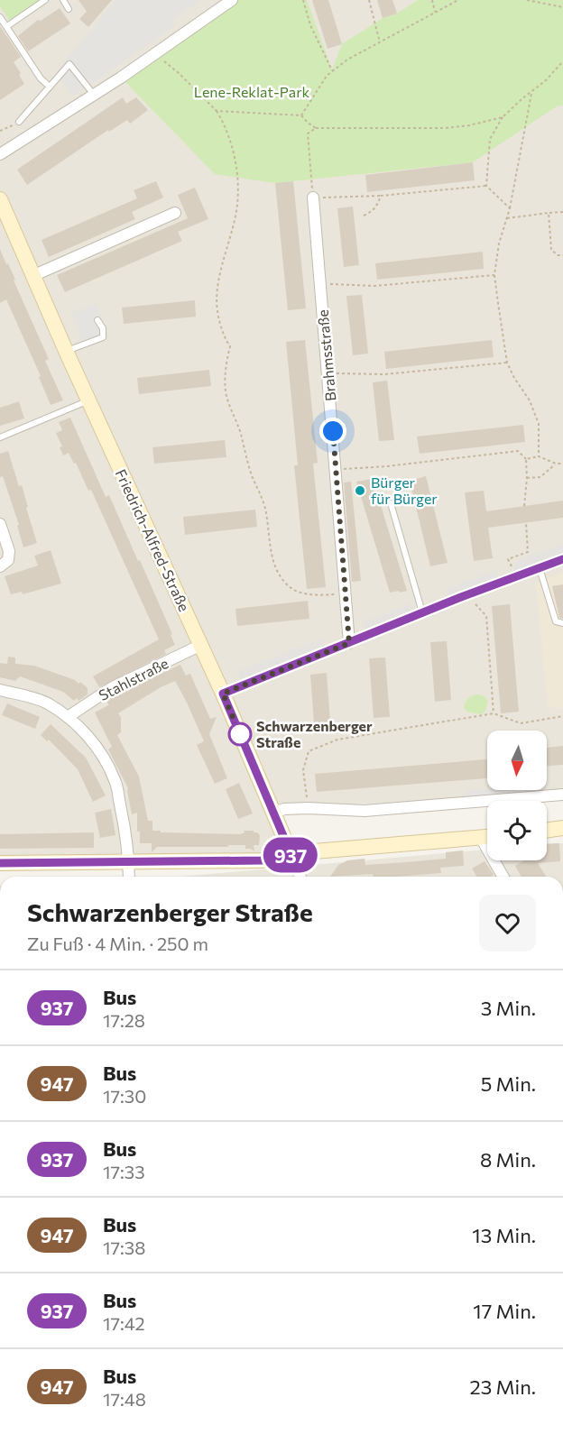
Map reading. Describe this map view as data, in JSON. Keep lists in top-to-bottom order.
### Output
{
  "streets": {
    "street": ["Brahmsstraße", "Friedrich-Alfred-Straße", "Stahlstraße"]
  },
  "crossings": [
    ["Friedrich-Alfred-Straße", "Stahlstraße"]
  ],
  "parks": ["Lene-Reklat-Park"],
  "places": ["Bürger für Bürger", "Schwarzenberger Straße"],
  "lines": ["bus line 937"],
  "north": "bottom",
  "page": {
    "on_map": "937",
    "heading": ["Schwarzenberger Straße", "Zu Fuß · 4 Min. · 250 m"],
    "list": [
      {
        "mark": "937",
        "name": "Bus",
        "note": "17:28",
        "value": "3 Min."
      },
      {
        "mark": "947",
        "name": "Bus",
        "note": "17:30",
        "value": "5 Min."
      },
      {
        "mark": "937",
        "name": "Bus",
        "note": "17:33",
        "value": "8 Min."
      },
      {
        "mark": "947",
        "name": "Bus",
        "note": "17:38",
        "value": "13 Min."
      },
      {
        "mark": "937",
        "name": "Bus",
        "note": "17:42",
        "value": "17 Min."
      },
      {
        "mark": "947",
        "name": "Bus",
        "note": "17:48",
        "value": "23 Min."
      }
    ]
  }
}
